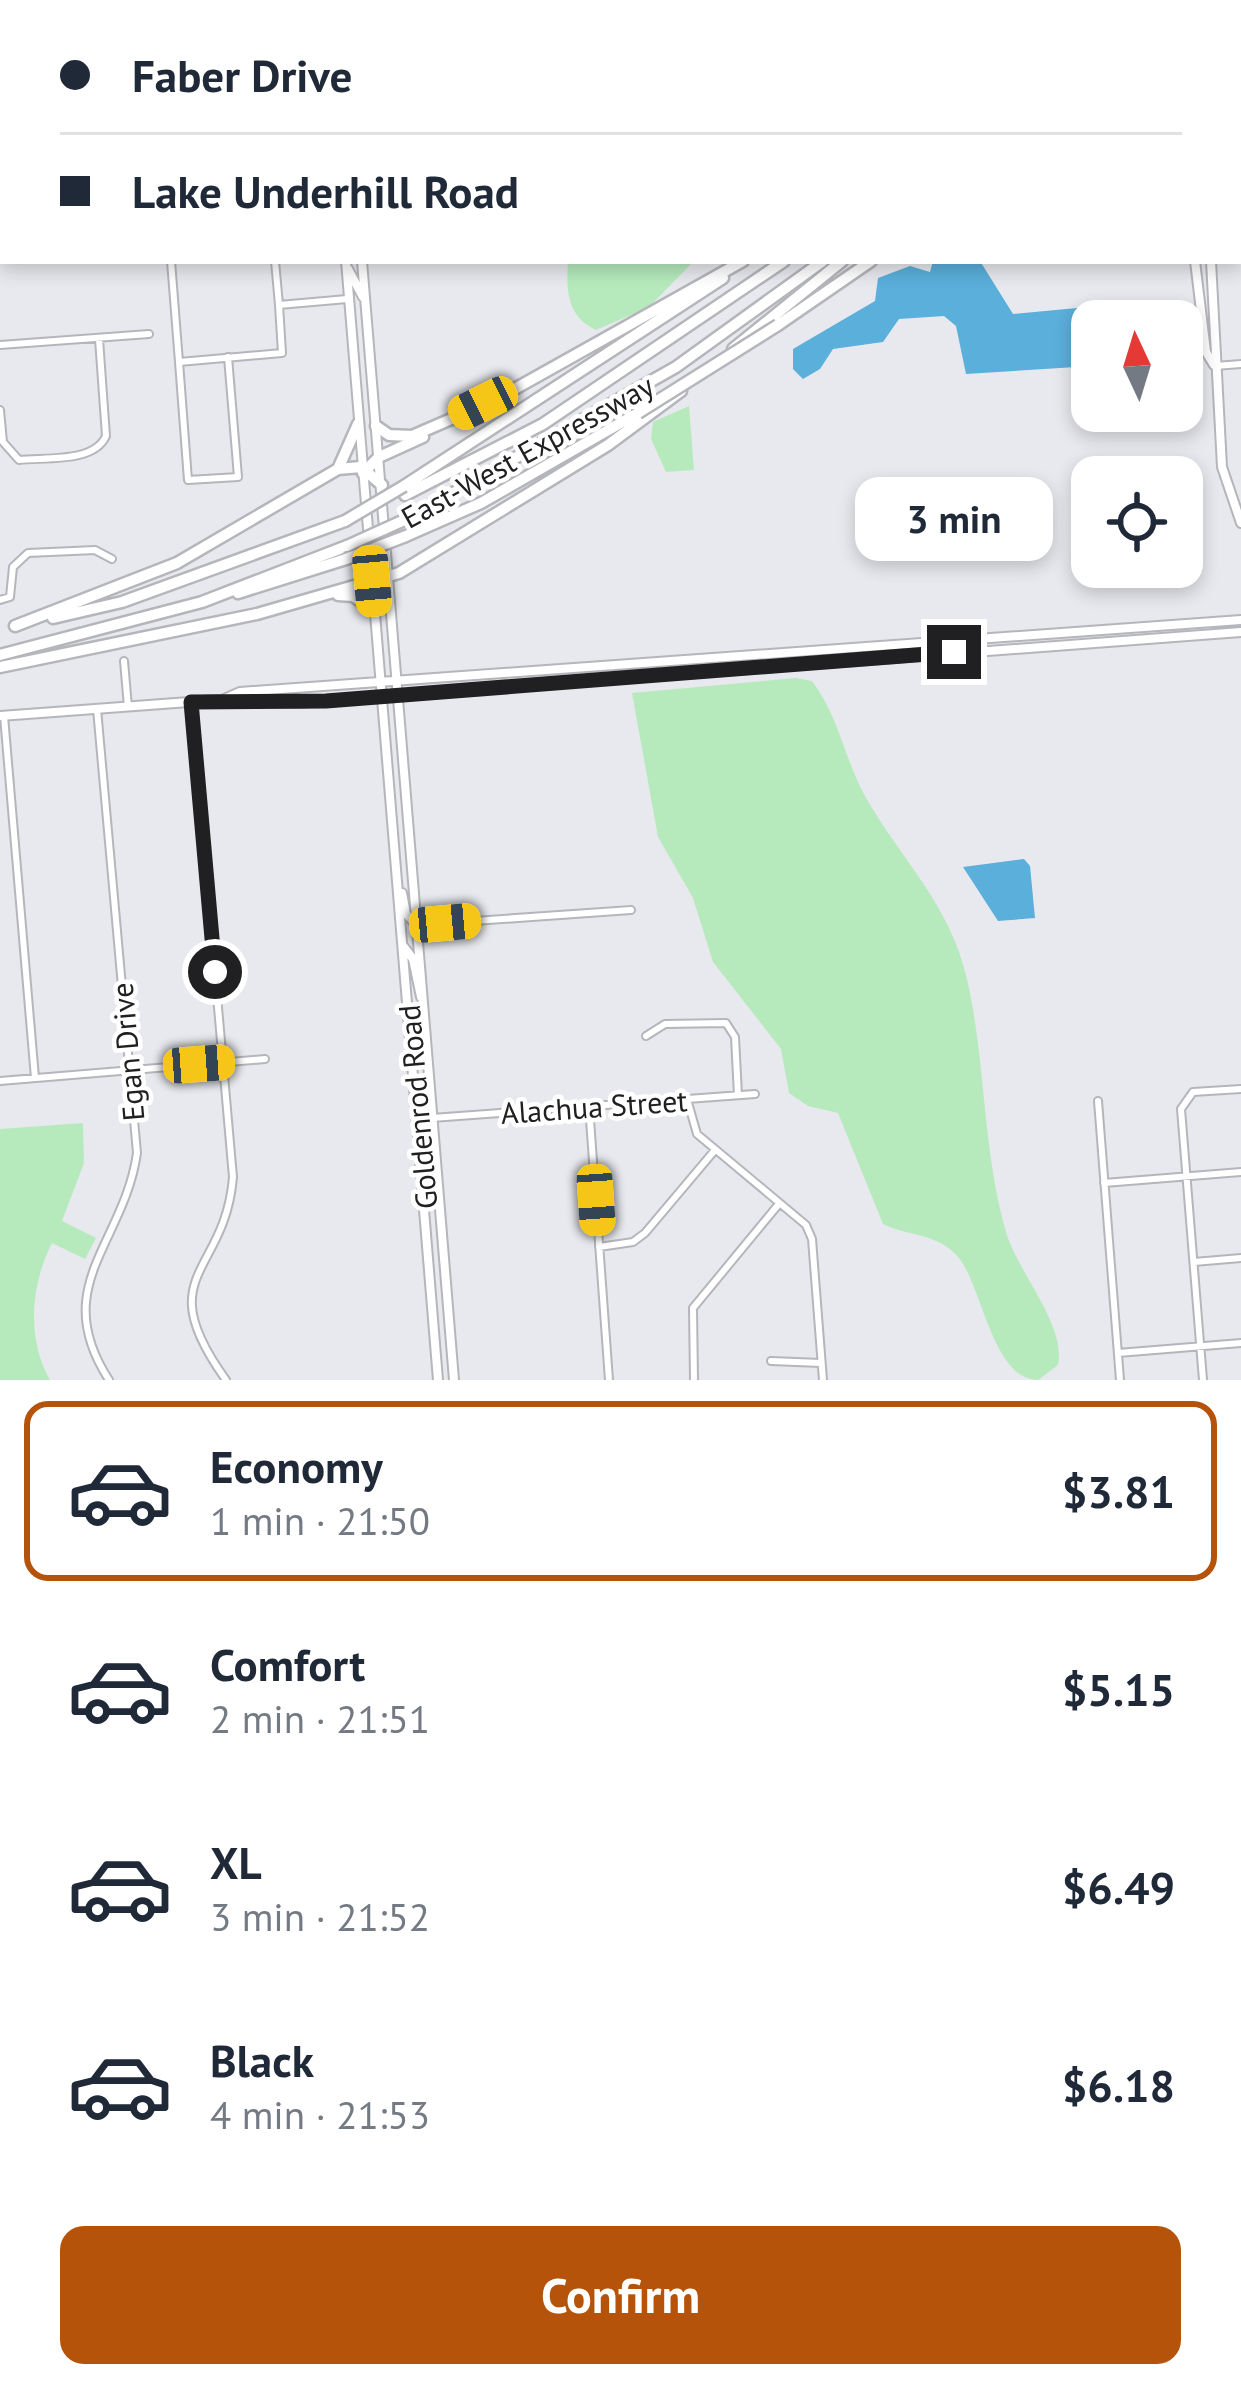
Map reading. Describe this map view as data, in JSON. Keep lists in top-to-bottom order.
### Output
{
  "streets": {
    "highway": ["East-West Expressway"],
    "street": ["Egan Drive", "Alachua Street", "Goldenrod Road"]
  },
  "crossings": [
    ["Alachua Street", "Goldenrod Road"]
  ],
  "north": "top",
  "page": {
    "banner": ["Faber Drive", "Lake Underhill Road"],
    "bubble": "3 min",
    "list": [
      {
        "name": "Economy",
        "note": "1 min · 21:50",
        "value": "$3.81"
      },
      {
        "name": "Comfort",
        "note": "2 min · 21:51",
        "value": "$5.15"
      },
      {
        "name": "XL",
        "note": "3 min · 21:52",
        "value": "$6.49"
      },
      {
        "name": "Black",
        "note": "4 min · 21:53",
        "value": "$6.18"
      }
    ],
    "buttons": "Confirm"
  }
}
